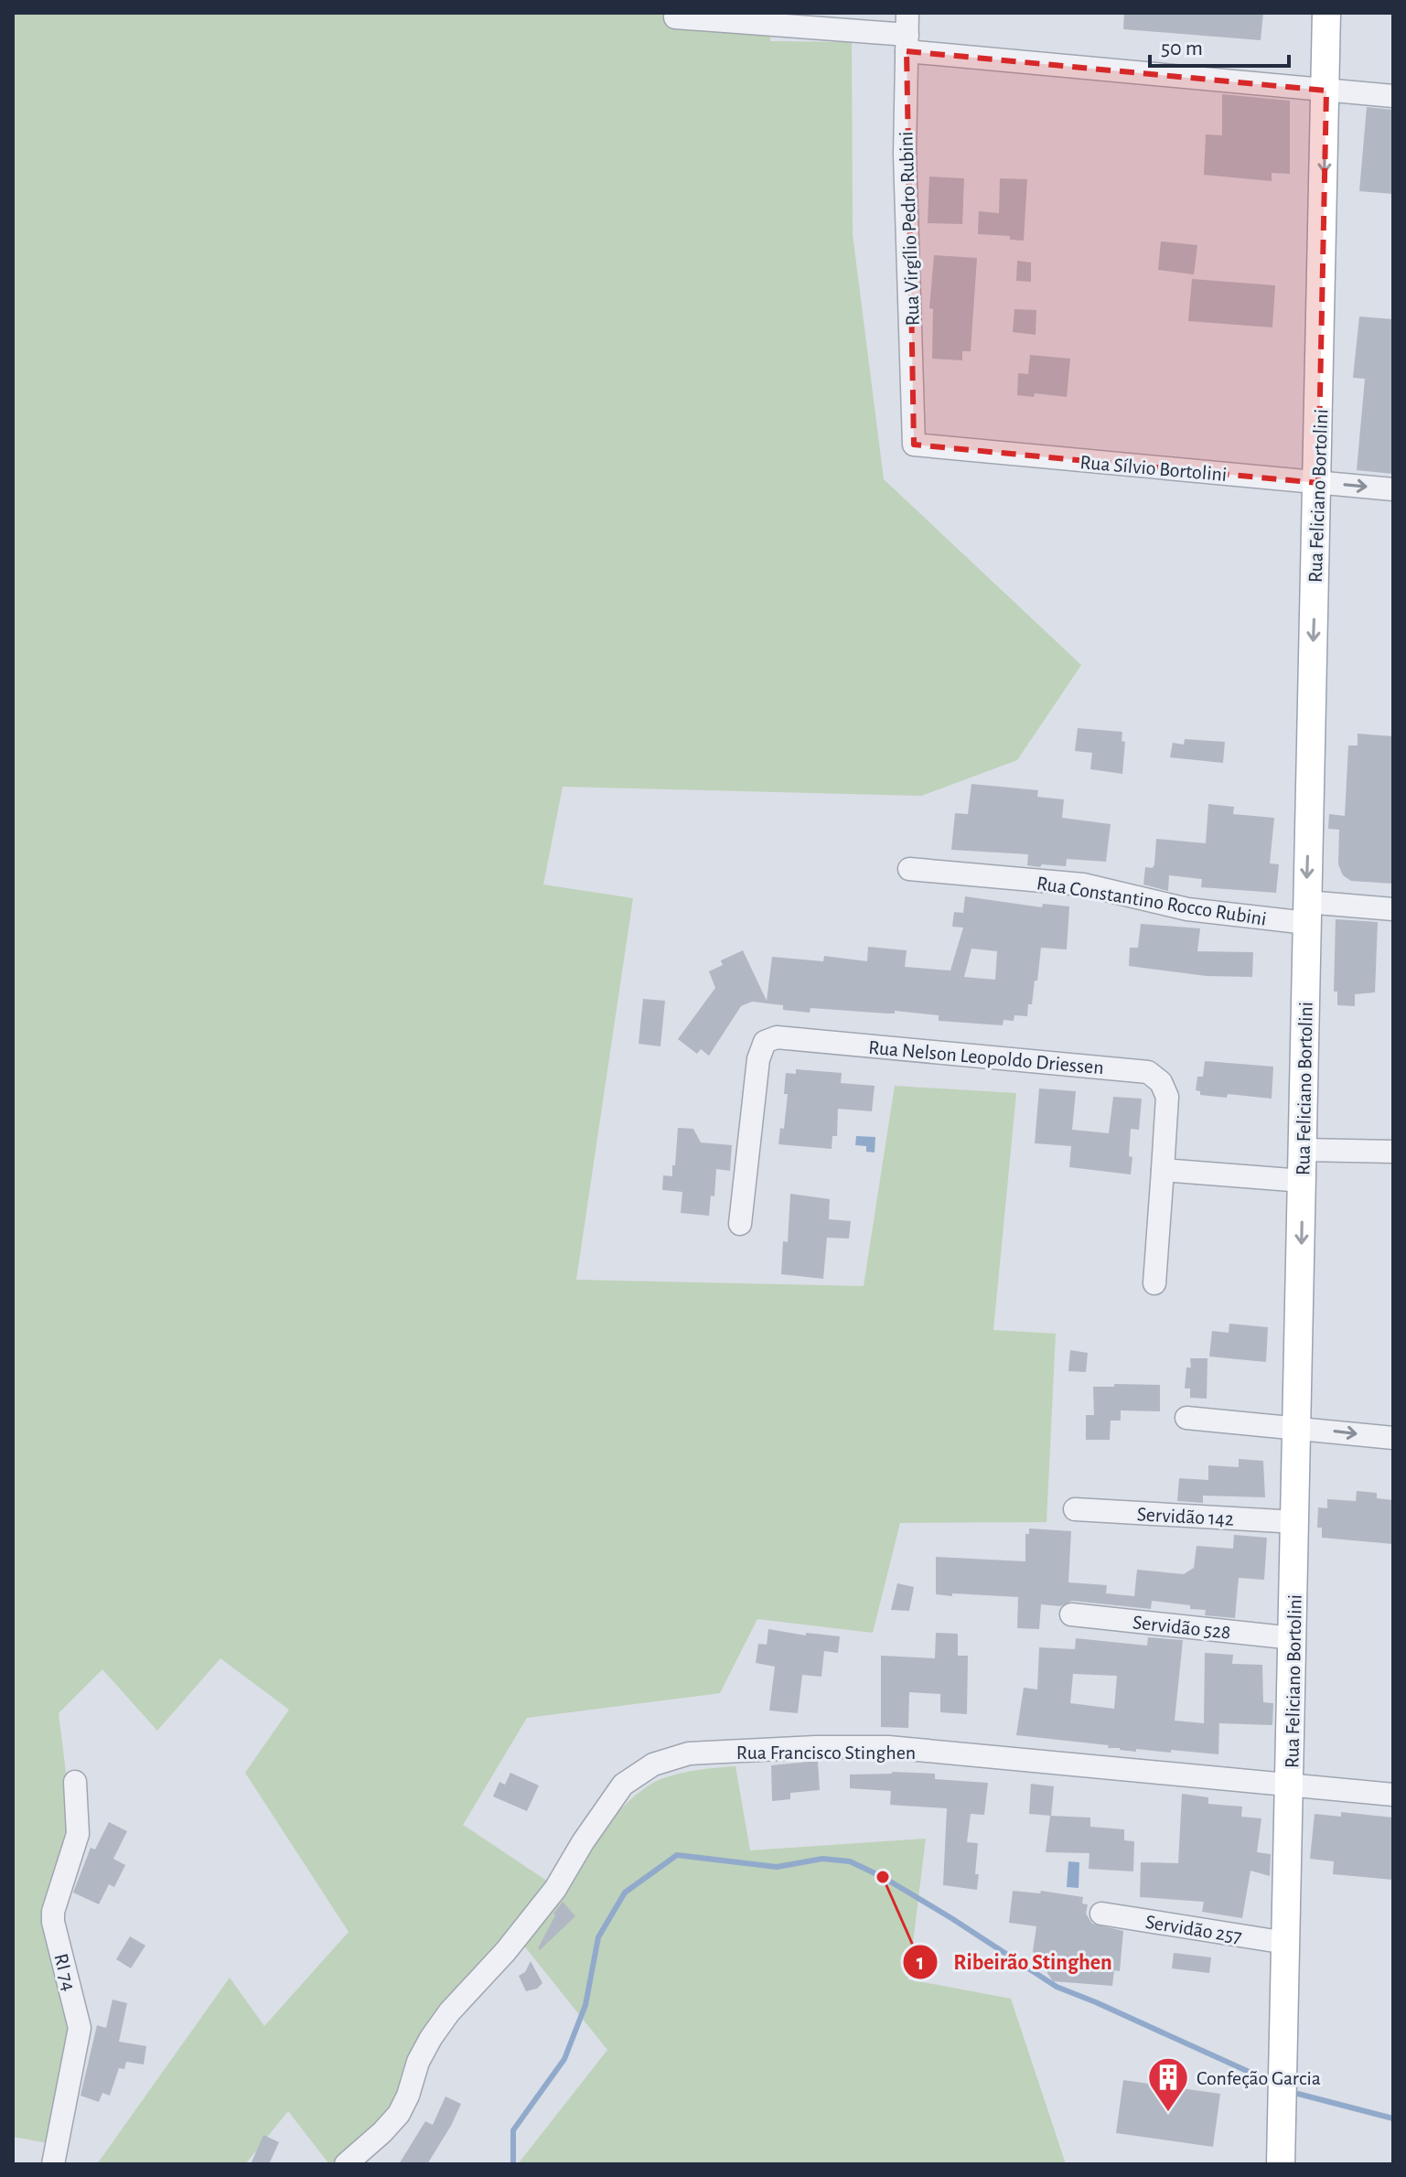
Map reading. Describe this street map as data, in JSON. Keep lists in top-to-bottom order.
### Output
{
  "streets": {
    "main road": ["Rua Feliciano Bortolini"],
    "street": [
      "Rua Virgílio Pedro Rubini",
      "Rua Sílvio Bortolini",
      "Rua Constantino Rocco Rubini",
      "Rua Nelson Leopoldo Driessen",
      "Servidão 142",
      "Servidão 528",
      "Rua Francisco Stinghen",
      "Servidão 257",
      "RI 74"
    ]
  },
  "crossings": [
    ["Rua Virgílio Pedro Rubini", "Rua Sílvio Bortolini"],
    ["Rua Sílvio Bortolini", "Rua Feliciano Bortolini"],
    ["Rua Feliciano Bortolini", "Rua Constantino Rocco Rubini"],
    ["Rua Feliciano Bortolini", "Servidão 142"],
    ["Rua Feliciano Bortolini", "Servidão 528"],
    ["Rua Feliciano Bortolini", "Rua Francisco Stinghen"],
    ["Rua Feliciano Bortolini", "Servidão 257"]
  ],
  "one_way": ["Rua Feliciano Bortolini"],
  "places": {
    "other": ["Ribeirão Stinghen"],
    "building": ["Confeção Garcia"]
  },
  "scale_bar": "50 m"
}
